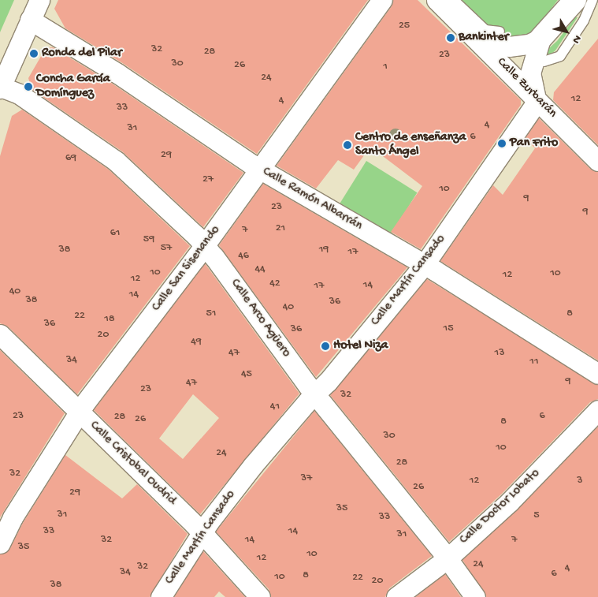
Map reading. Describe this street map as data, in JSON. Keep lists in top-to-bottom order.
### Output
{
  "streets": {
    "street": [
      "Calle Zurbarán",
      "Calle Ramón Albarrán",
      "Calle San Sisenando",
      "Calle Martín Cansado",
      "Calle Arco Agüero",
      "Calle Cristobal Oudrid",
      "Calle Doctor Lobato"
    ]
  },
  "crossings": [
    ["Calle Zurbarán", "Calle Martín Cansado"],
    ["Calle Ramón Albarrán", "Calle San Sisenando"],
    ["Calle Ramón Albarrán", "Calle Martín Cansado"],
    ["Calle San Sisenando", "Calle Arco Agüero"],
    ["Calle San Sisenando", "Calle Cristobal Oudrid"],
    ["Calle Martín Cansado", "Calle Arco Agüero"],
    ["Calle Martín Cansado", "Calle Cristobal Oudrid"],
    ["Calle Arco Agüero", "Calle Doctor Lobato"]
  ],
  "places": [
    "Bankinter",
    "Ronda del Pilar",
    "Concha García Domínguez",
    "Pan Frito",
    "Centro de enseñanza Santo Ángel",
    "Hotel Niza"
  ],
  "house_numbers": [
    "25",
    "32",
    "28",
    "23",
    "30",
    "26",
    "1",
    "24",
    "12",
    "4",
    "33",
    "4",
    "31",
    "6",
    "29",
    "69",
    "27",
    "10",
    "9",
    "23",
    "9",
    "21",
    "7",
    "61",
    "59",
    "57",
    "38",
    "19",
    "17",
    "46",
    "44",
    "10",
    "10",
    "12",
    "12",
    "42",
    "14",
    "17",
    "40",
    "14",
    "38",
    "36",
    "40",
    "51",
    "8",
    "22",
    "18",
    "36",
    "15",
    "36",
    "20",
    "49",
    "47",
    "13",
    "34",
    "11",
    "45",
    "9",
    "47",
    "23",
    "32",
    "41",
    "23",
    "6",
    "28",
    "26",
    "8",
    "30",
    "10",
    "24",
    "28",
    "32",
    "37",
    "12",
    "3",
    "26",
    "29",
    "35",
    "31",
    "5",
    "33",
    "33",
    "14",
    "31",
    "32",
    "14",
    "7",
    "35",
    "10",
    "12",
    "24",
    "32",
    "4",
    "34",
    "6",
    "8",
    "10",
    "22",
    "20",
    "38"
  ],
  "north": "bottom right"
}
